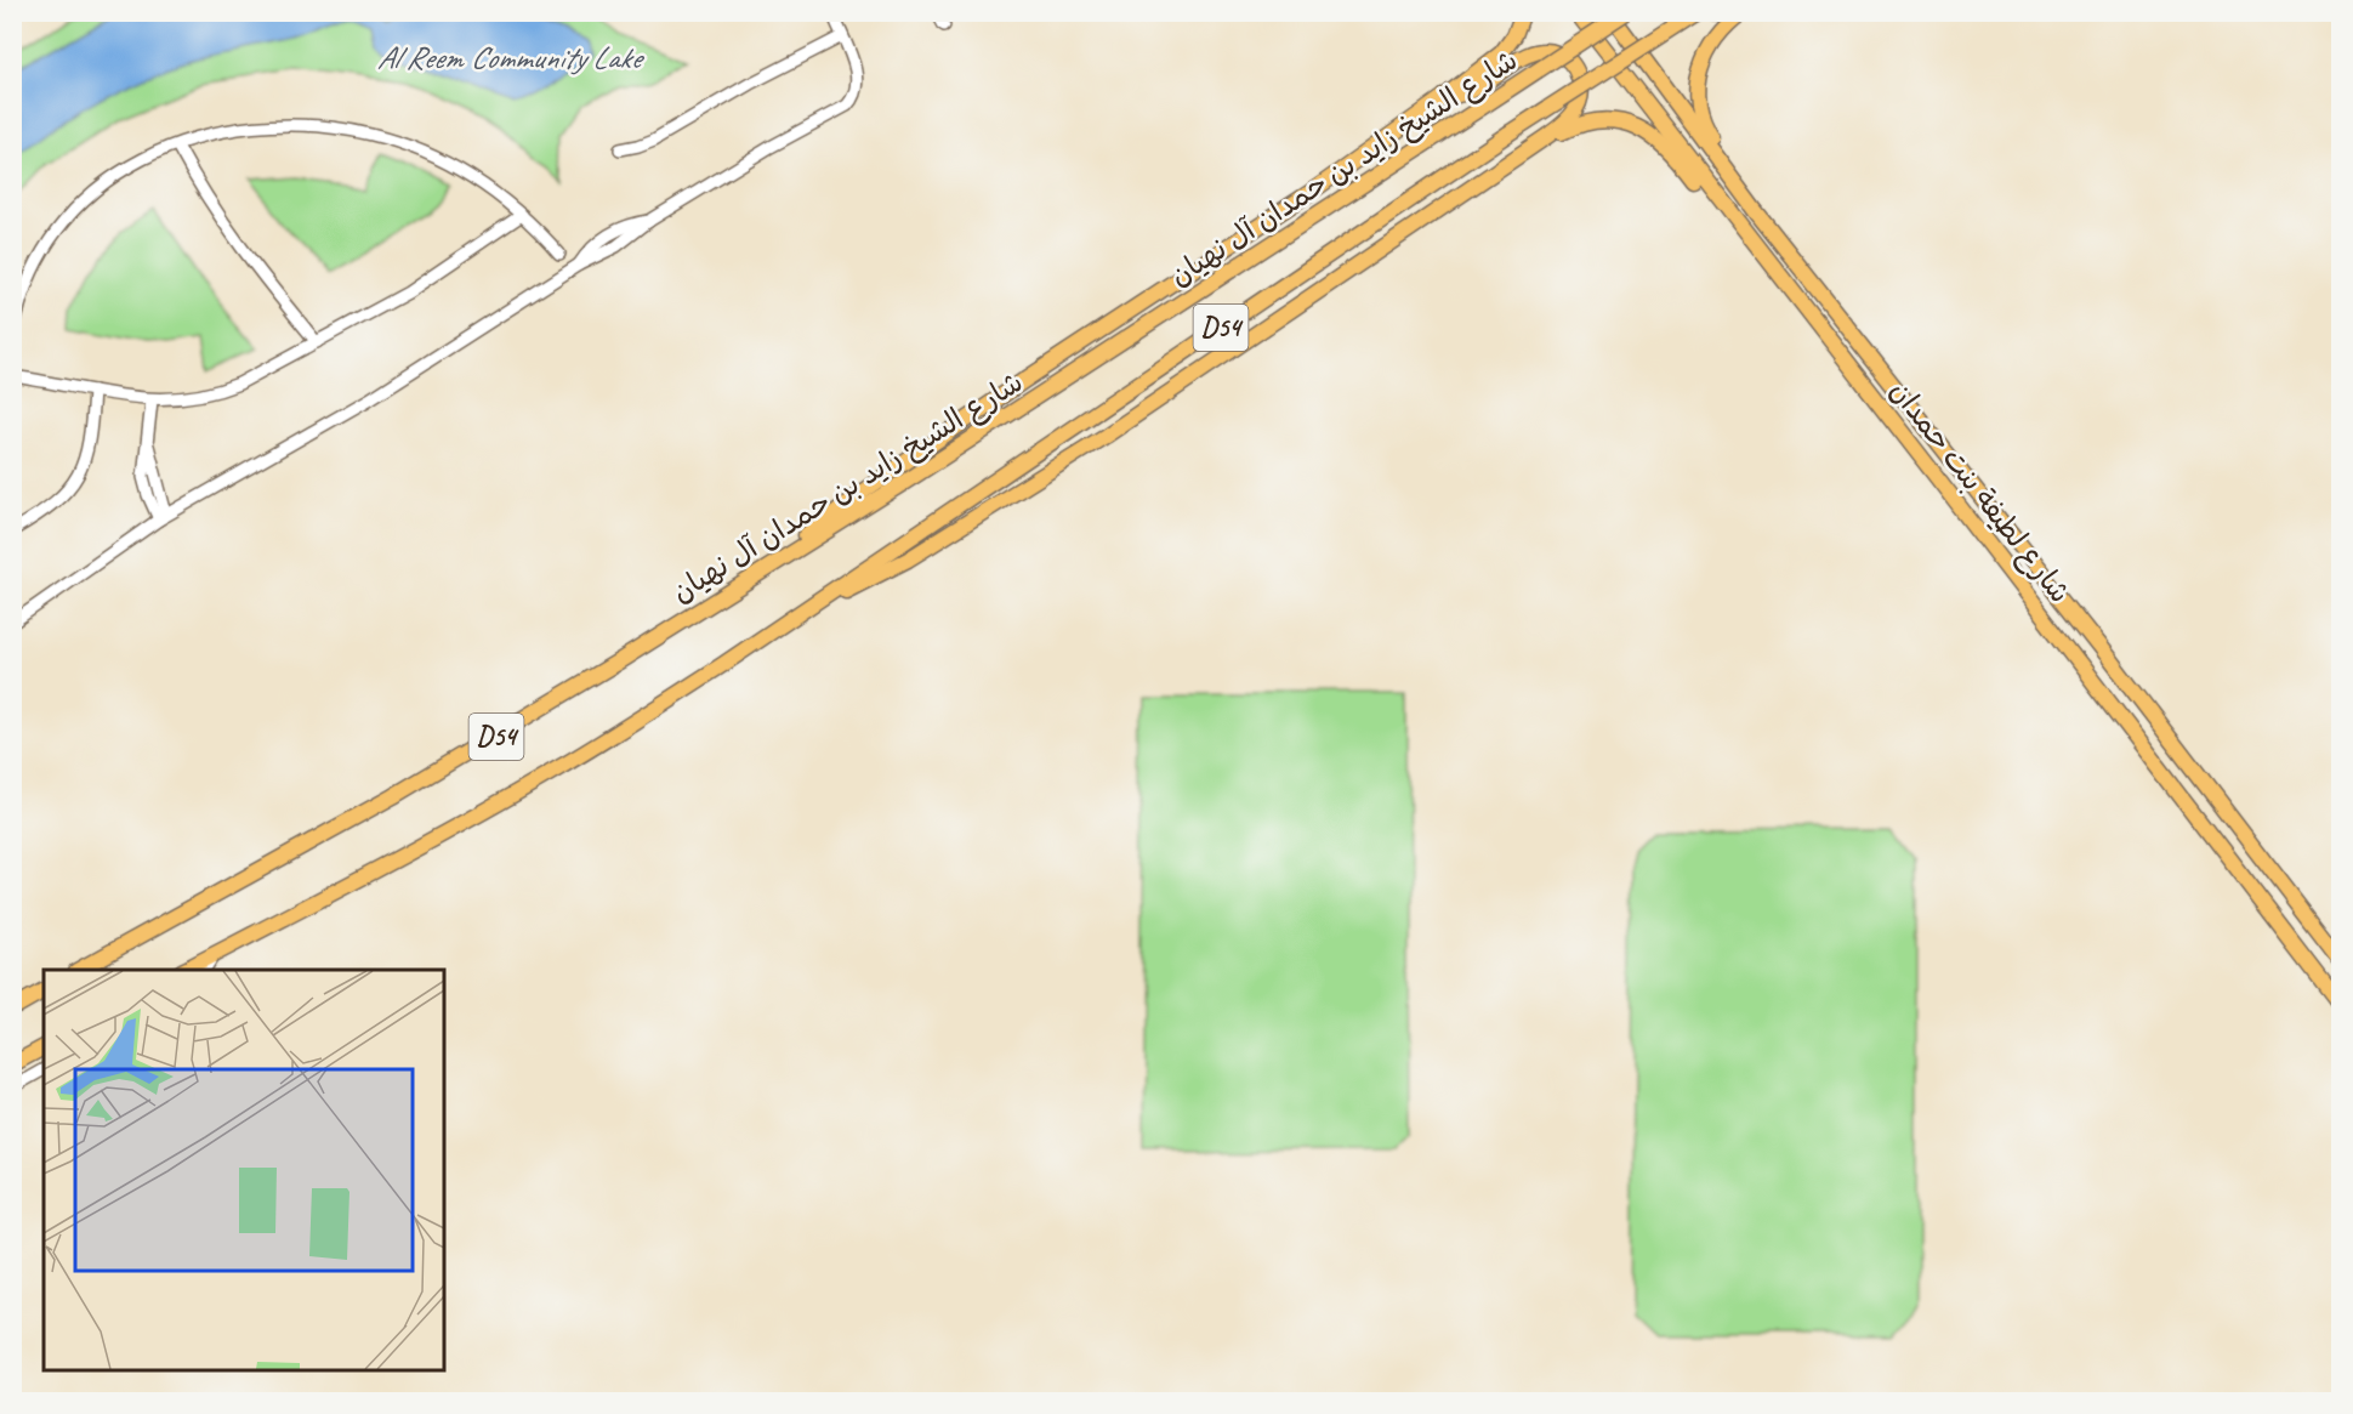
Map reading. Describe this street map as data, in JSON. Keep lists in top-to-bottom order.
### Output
{
  "streets": {
    "main road": ["شارع الشيخ زايد بن حمدان آل نهيان", "D54", "شارع لطيفة بنت حمدان"]
  },
  "water": ["Al Reem Community Lake"]
}
